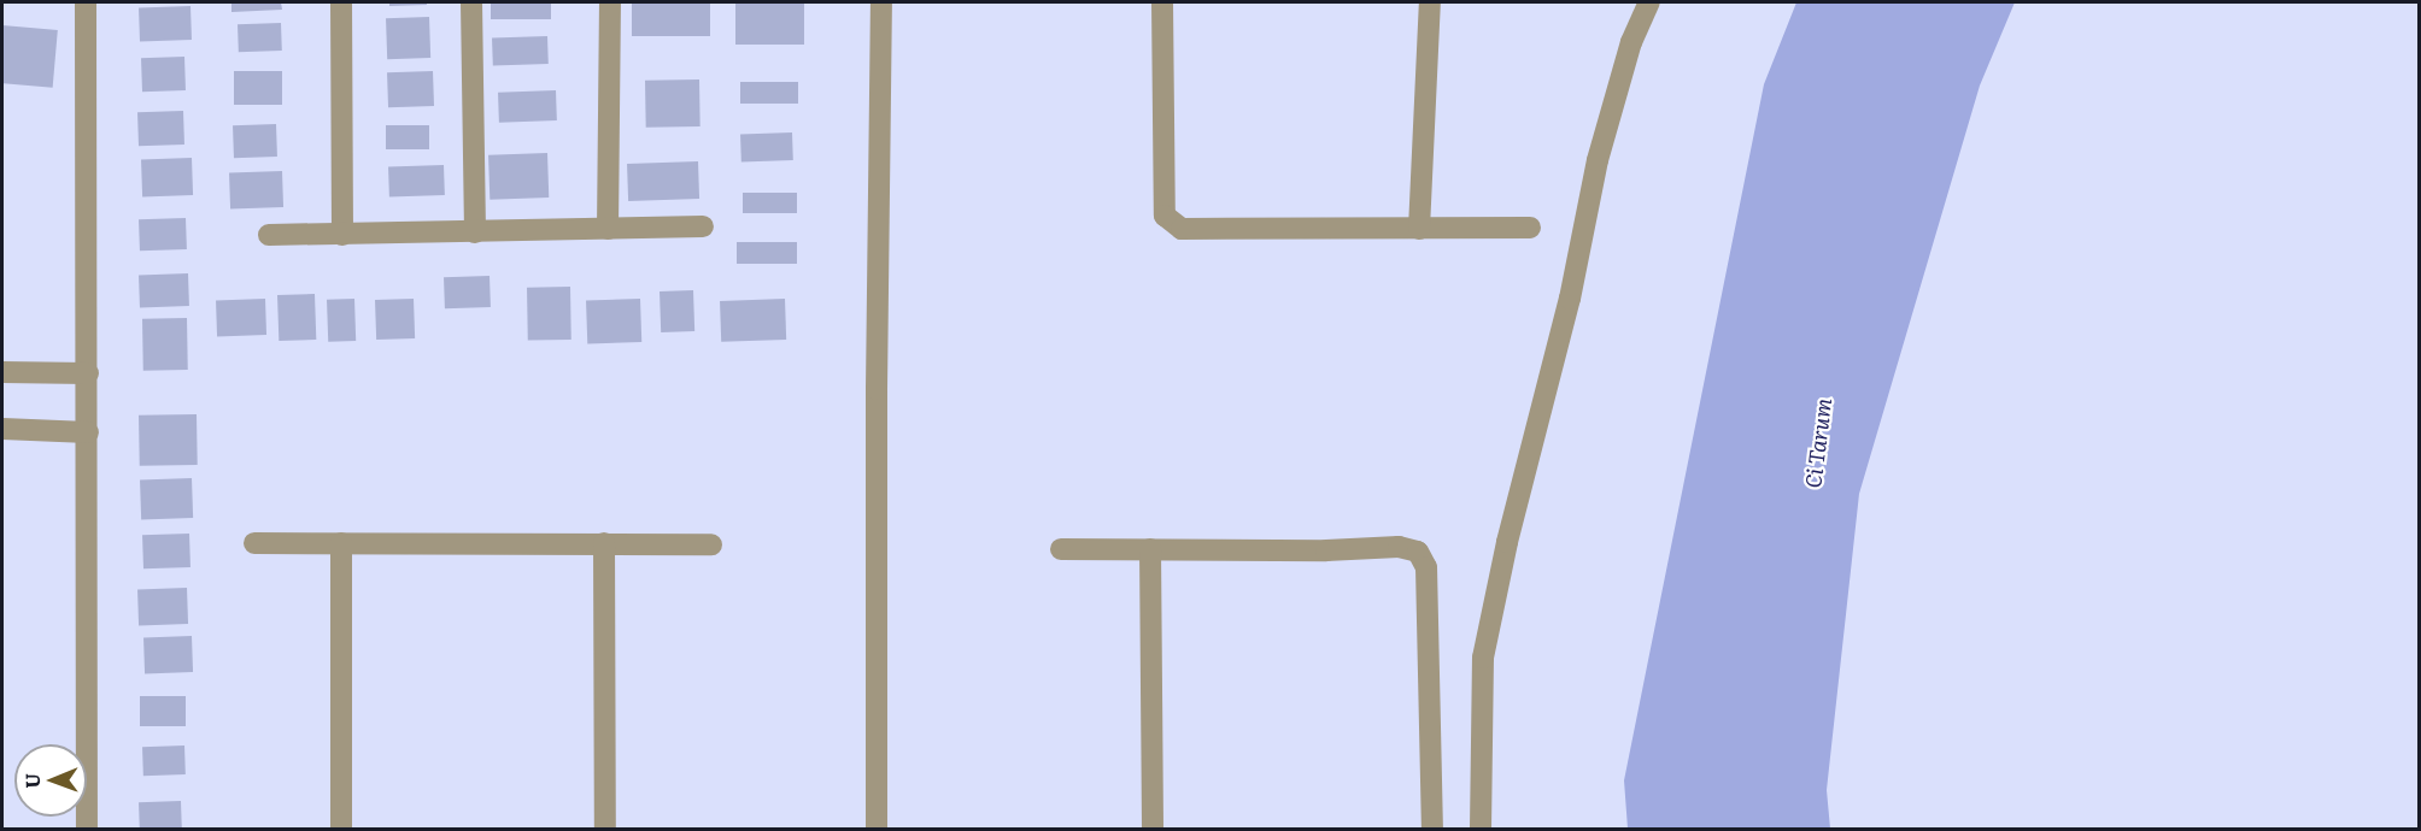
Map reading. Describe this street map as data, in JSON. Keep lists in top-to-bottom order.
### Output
{
  "water": ["Ci Tarum"],
  "north": "left"
}
